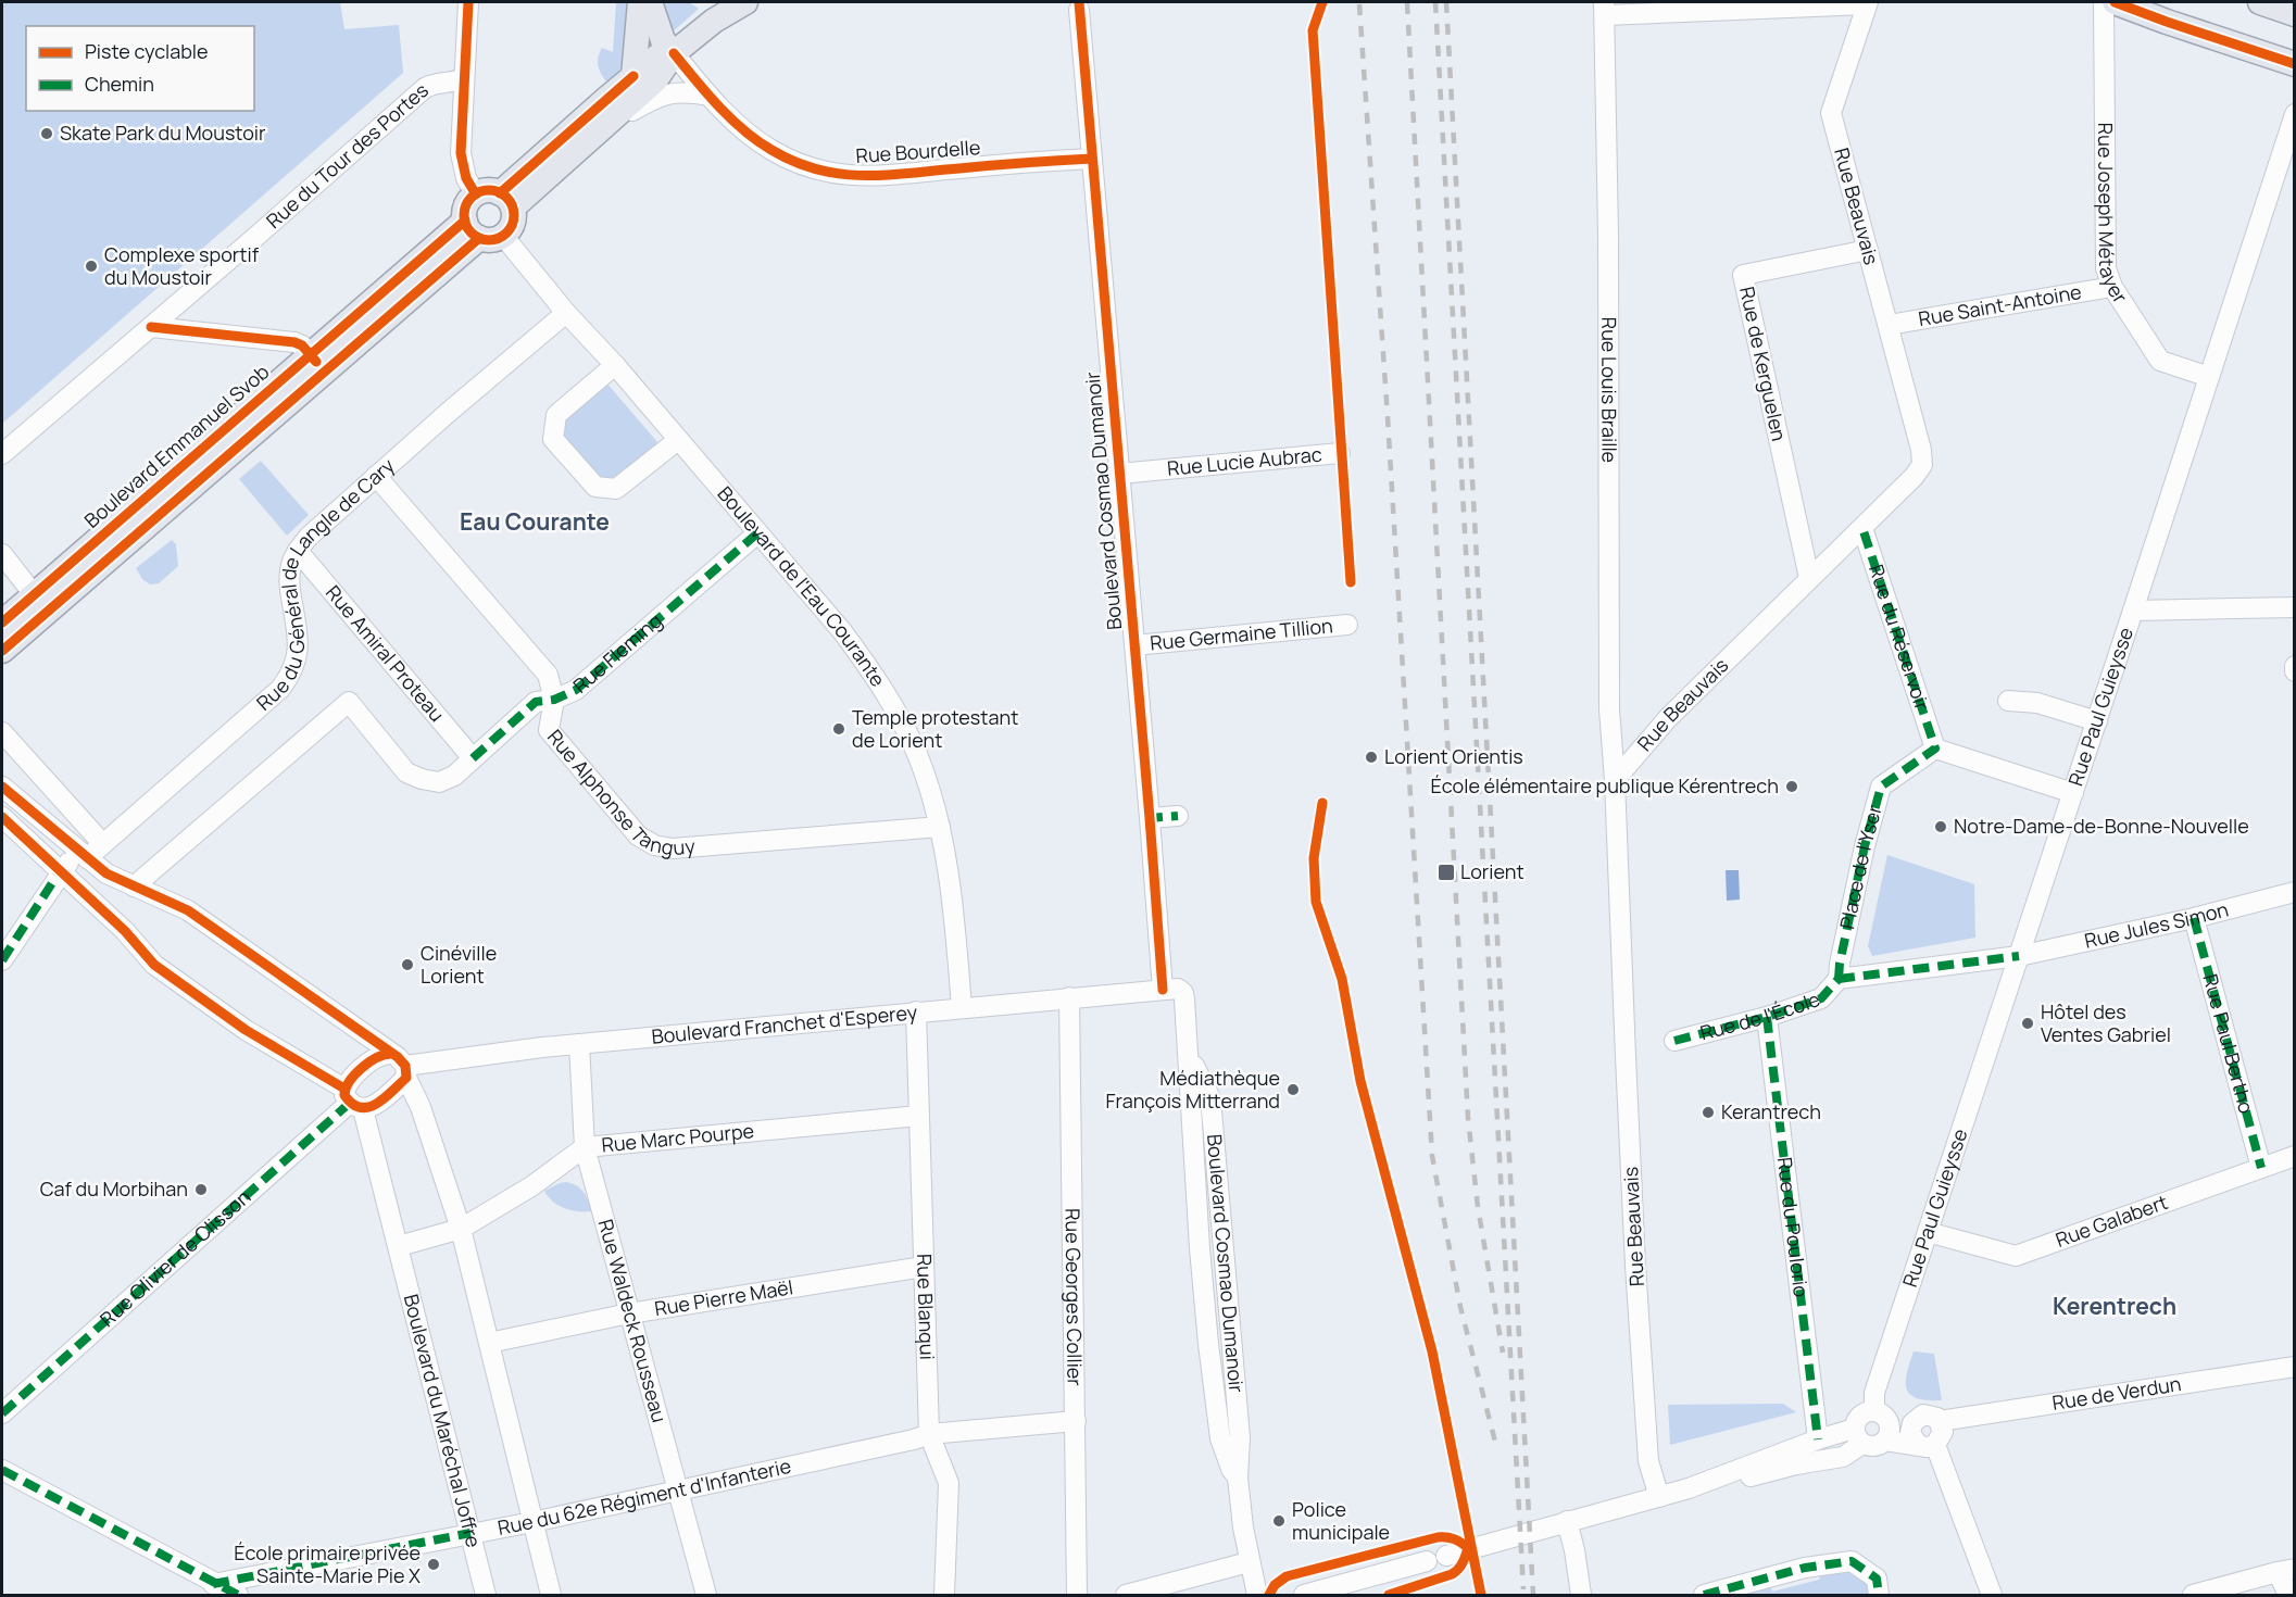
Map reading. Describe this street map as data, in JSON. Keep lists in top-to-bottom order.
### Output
{
  "streets": {
    "main road": ["Boulevard Emmanuel Svob"],
    "street": [
      "Rue Bourdelle",
      "Rue du Tour des Portes",
      "Rue Beauvais",
      "Rue Joseph Métayer",
      "Rue Saint-Antoine",
      "Rue de Kerguelen",
      "Rue Louis Braille",
      "Rue Lucie Aubrac",
      "Boulevard Cosmao Dumanoir",
      "Rue du Général de Langle de Cary",
      "Boulevard de l'Eau Courante",
      "Rue Germaine Tillion",
      "Rue du Réservoir",
      "Rue Fleming",
      "Rue Amiral Proteau",
      "Rue Paul Guieysse",
      "Rue Alphonse Tanguy",
      "Place de l'Yser",
      "Rue Jules Simon",
      "Rue de l'École",
      "Boulevard Franchet d'Esperey",
      "Rue Paul Bertho",
      "Rue Marc Pourpe",
      "Rue Galabert",
      "Rue du Poulorio",
      "Rue Olivier de Clisson",
      "Rue Georges Collier",
      "Rue Pierre Maël",
      "Rue Blanqui",
      "Rue Waldeck Rousseau",
      "Rue de Verdun",
      "Boulevard du Maréchal Joffre",
      "Rue du 62e Régiment d'Infanterie"
    ]
  },
  "crossings": [
    ["Rue Bourdelle", "Boulevard Cosmao Dumanoir"],
    ["Rue Beauvais", "Rue Saint-Antoine"],
    ["Rue Beauvais", "Rue de Kerguelen"],
    ["Rue Beauvais", "Rue Louis Braille"],
    ["Rue Beauvais", "Rue du Réservoir"],
    ["Rue Joseph Métayer", "Rue Saint-Antoine"],
    ["Rue Joseph Métayer", "Rue Paul Guieysse"],
    ["Boulevard Emmanuel Svob", "Boulevard de l'Eau Courante"],
    ["Rue Lucie Aubrac", "Boulevard Cosmao Dumanoir"],
    ["Boulevard Cosmao Dumanoir", "Rue Germaine Tillion"],
    ["Boulevard Cosmao Dumanoir", "Boulevard Franchet d'Esperey"],
    ["Rue du Général de Langle de Cary", "Boulevard de l'Eau Courante"],
    ["Rue du Général de Langle de Cary", "Rue Amiral Proteau"],
    ["Rue du Général de Langle de Cary", "Rue Alphonse Tanguy"],
    ["Boulevard de l'Eau Courante", "Rue Fleming"],
    ["Boulevard de l'Eau Courante", "Rue Alphonse Tanguy"],
    ["Boulevard de l'Eau Courante", "Boulevard Franchet d'Esperey"],
    ["Rue du Réservoir", "Place de l'Yser"],
    ["Rue Fleming", "Rue Amiral Proteau"],
    ["Rue Fleming", "Rue Alphonse Tanguy"],
    ["Rue Paul Guieysse", "Rue Jules Simon"],
    ["Rue Paul Guieysse", "Rue Galabert"],
    ["Place de l'Yser", "Rue de l'École"],
    ["Rue Jules Simon", "Rue Paul Bertho"],
    ["Rue de l'École", "Rue du Poulorio"],
    ["Boulevard Franchet d'Esperey", "Rue Georges Collier"],
    ["Boulevard Franchet d'Esperey", "Rue Blanqui"],
    ["Boulevard Franchet d'Esperey", "Rue Waldeck Rousseau"],
    ["Rue Paul Bertho", "Rue Galabert"],
    ["Rue Marc Pourpe", "Rue Blanqui"],
    ["Rue Marc Pourpe", "Rue Waldeck Rousseau"],
    ["Rue Olivier de Clisson", "Boulevard du Maréchal Joffre"],
    ["Rue Georges Collier", "Rue du 62e Régiment d'Infanterie"],
    ["Rue Pierre Maël", "Rue Blanqui"],
    ["Rue Pierre Maël", "Rue Waldeck Rousseau"],
    ["Rue Blanqui", "Rue du 62e Régiment d'Infanterie"],
    ["Rue Waldeck Rousseau", "Rue du 62e Régiment d'Infanterie"],
    ["Boulevard du Maréchal Joffre", "Rue du 62e Régiment d'Infanterie"]
  ],
  "districts": ["Eau Courante", "Kerentrech"],
  "places": {
    "other": [
      "Skate Park du Moustoir",
      "Complexe sportif du Moustoir",
      "Temple protestant de Lorient",
      "Lorient Orientis",
      "École élémentaire publique Kérentrech",
      "Notre-Dame-de-Bonne-Nouvelle",
      "Cinéville Lorient",
      "Hôtel des Ventes Gabriel",
      "Médiathèque François Mitterrand",
      "Kerantrech",
      "Caf du Morbihan",
      "Police municipale",
      "École primaire privée Sainte-Marie Pie X"
    ],
    "transit": ["Lorient"]
  },
  "legend": ["Piste cyclable", "Chemin"]
}
